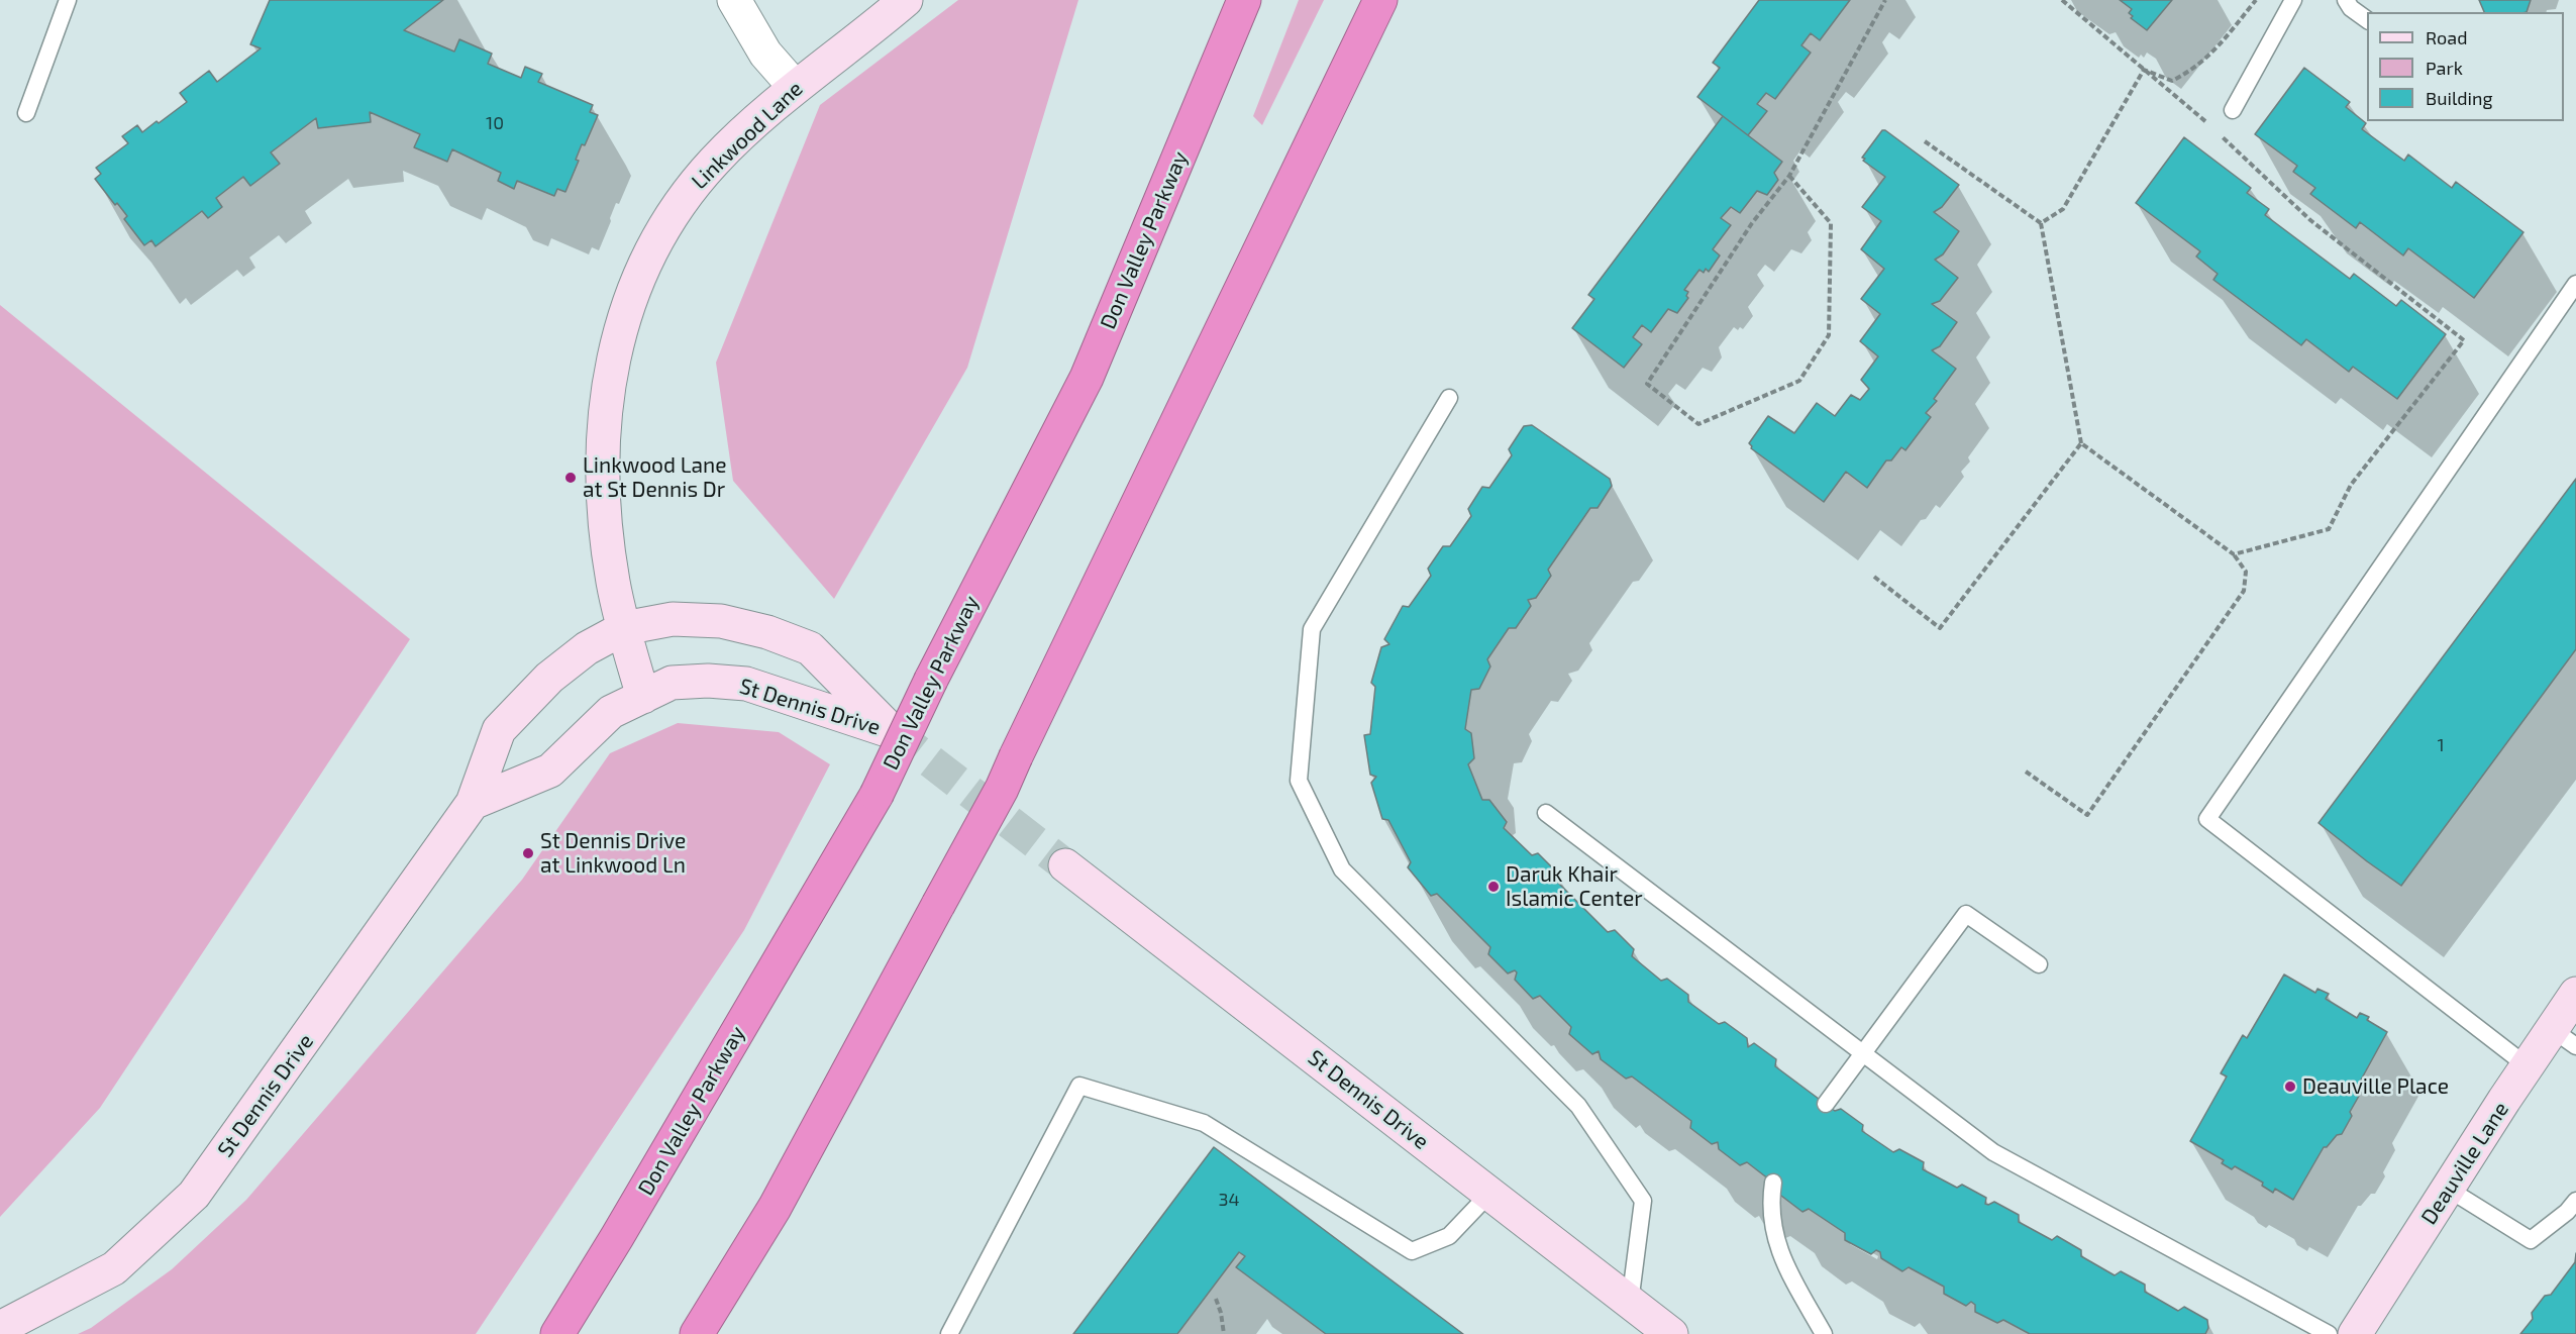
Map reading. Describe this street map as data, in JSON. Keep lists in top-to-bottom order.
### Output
{
  "streets": {
    "highway": ["Don Valley Parkway"],
    "street": ["Linkwood Lane", "St Dennis Drive", "Deauville Lane"]
  },
  "crossings": [
    ["Linkwood Lane", "St Dennis Drive"]
  ],
  "places": [
    "Linkwood Lane at St Dennis Dr",
    "St Dennis Drive at Linkwood Ln",
    "Daruk Khair Islamic Center",
    "Deauville Place"
  ],
  "house_numbers": ["10", "1", "34"],
  "legend": ["Road", "Park", "Building"]
}
